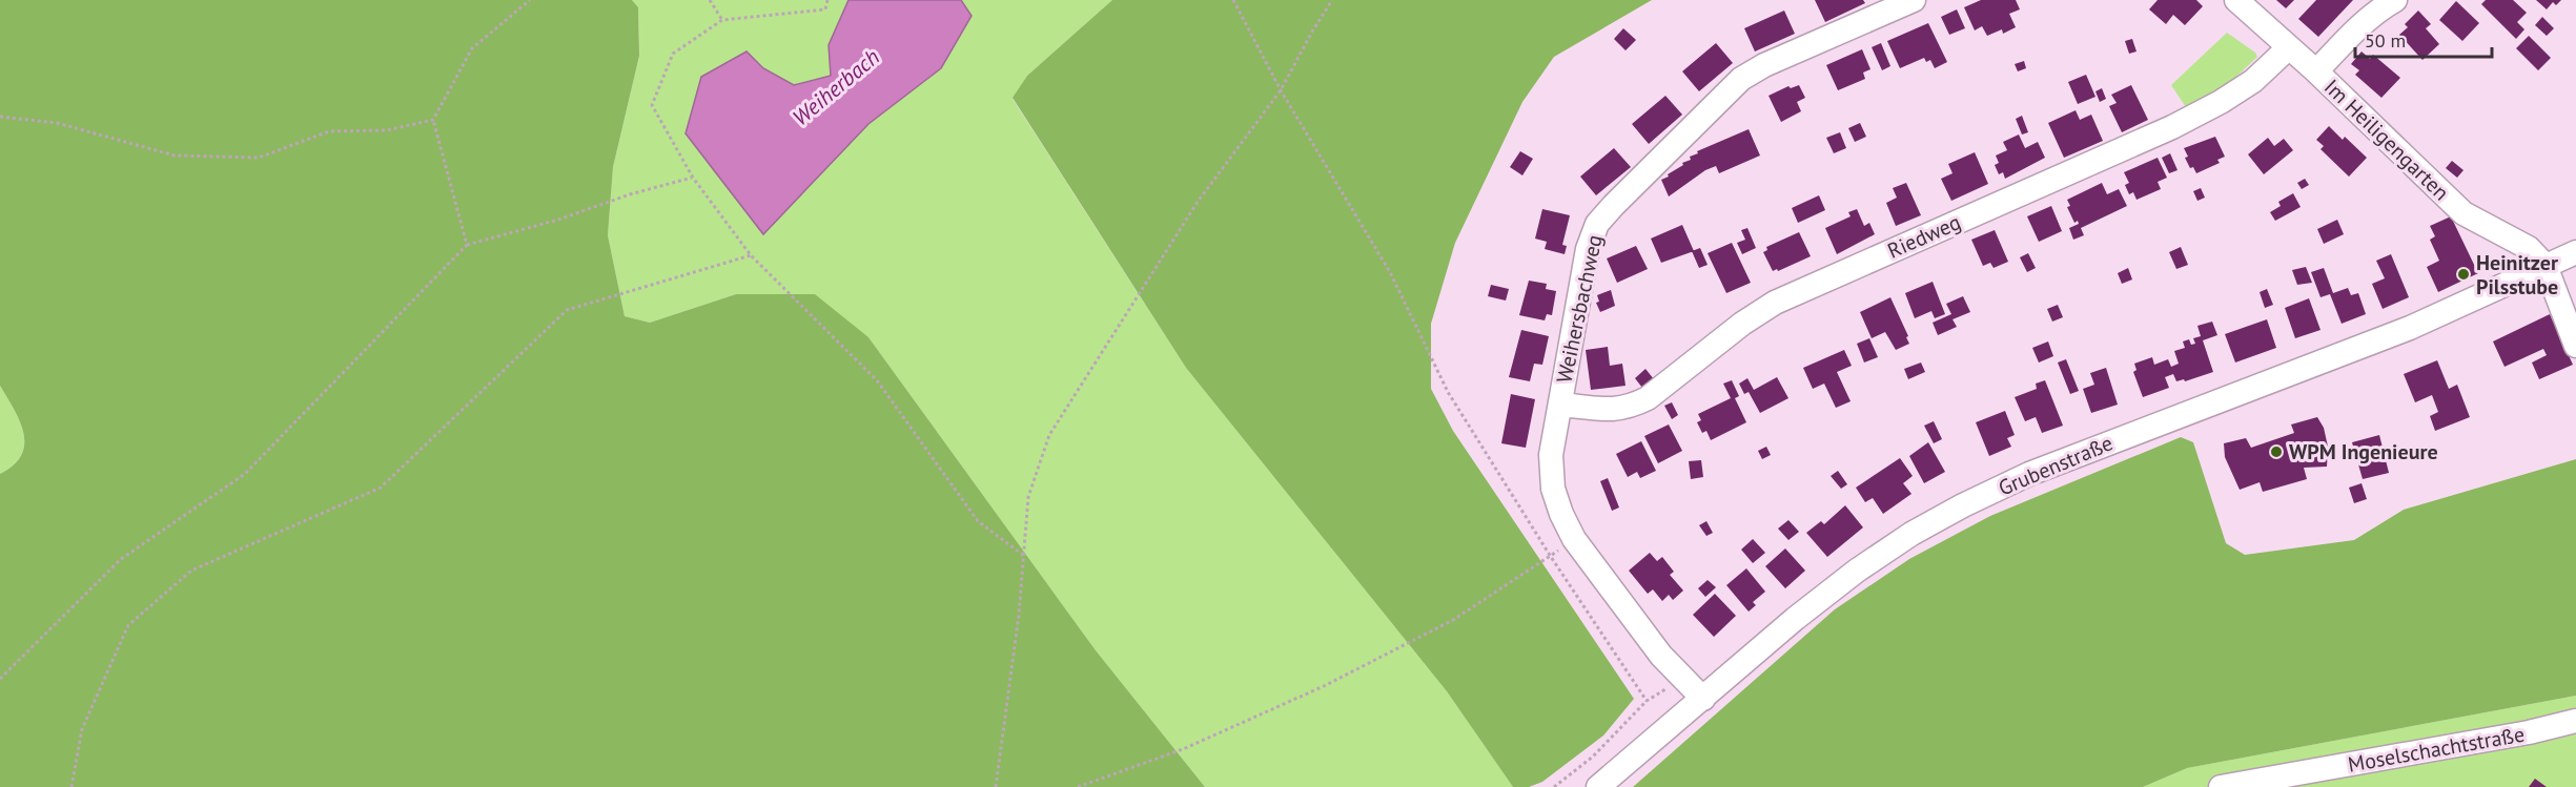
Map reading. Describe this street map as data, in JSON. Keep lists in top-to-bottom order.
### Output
{
  "streets": {
    "street": [
      "Im Heiligengarten",
      "Riedweg",
      "Weihersbachweg",
      "Grubenstraße",
      "Moselschachtstraße"
    ]
  },
  "crossings": [
    ["Im Heiligengarten", "Riedweg"],
    ["Im Heiligengarten", "Grubenstraße"],
    ["Riedweg", "Weihersbachweg"],
    ["Weihersbachweg", "Grubenstraße"]
  ],
  "water": ["Weiherbach"],
  "places": ["Heinitzer Pilsstube", "WPM Ingenieure"],
  "scale_bar": "50 m"
}
